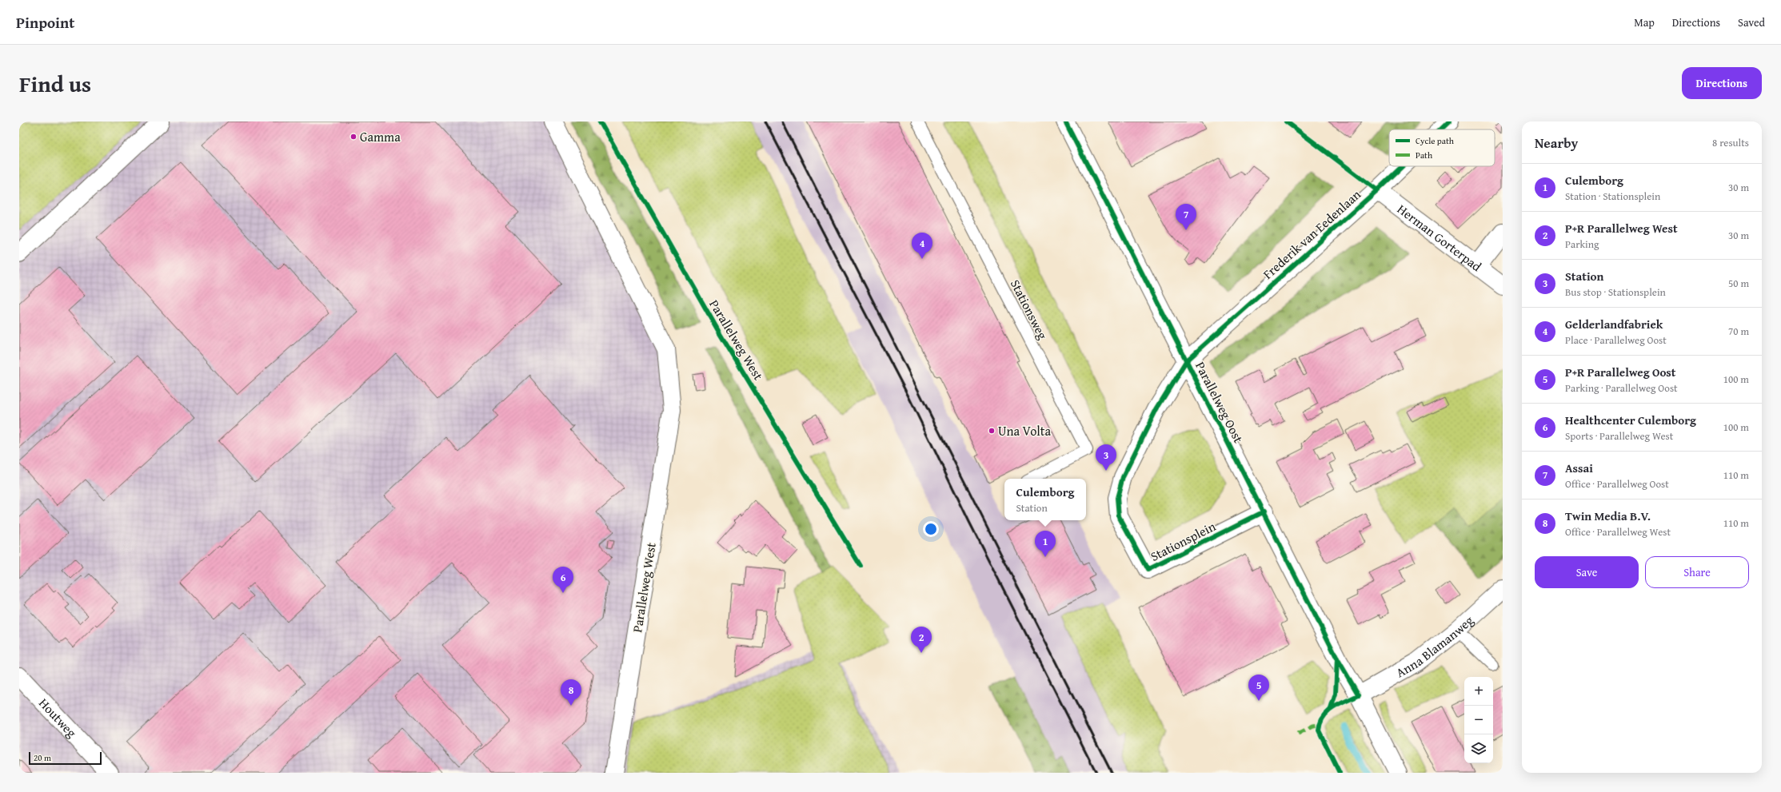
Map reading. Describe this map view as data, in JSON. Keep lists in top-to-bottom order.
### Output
{
  "streets": {
    "street": [
      "Frederik van Eedenlaan",
      "Herman Gorterpad",
      "Parallelweg West",
      "Parallelweg Oost",
      "Stationsplein",
      "Anna Blamanweg",
      "Houtweg"
    ],
    "lane": ["Stationsweg"]
  },
  "crossings": [
    ["Frederik van Eedenlaan", "Herman Gorterpad"],
    ["Frederik van Eedenlaan", "Parallelweg Oost"],
    ["Frederik van Eedenlaan", "Stationsplein"],
    ["Parallelweg Oost", "Stationsplein"],
    ["Parallelweg Oost", "Anna Blamanweg"]
  ],
  "places": ["Gamma", "Una Volta"],
  "legend": ["Cycle path", "Path"],
  "scale_bar": "20 m",
  "page": {
    "header": "Pinpoint",
    "nav": ["Map", "Directions", "Saved"],
    "title": "Find us",
    "buttons": [
      "Directions",
      ["Save", "Share"]
    ],
    "heading": ["Nearby", "8 results"],
    "list": [
      {
        "mark": "1",
        "name": "Culemborg",
        "note": "Station · Stationsplein",
        "value": "30 m"
      },
      {
        "mark": "2",
        "name": "P+R Parallelweg West",
        "note": "Parking",
        "value": "30 m"
      },
      {
        "mark": "3",
        "name": "Station",
        "note": "Bus stop · Stationsplein",
        "value": "50 m"
      },
      {
        "mark": "4",
        "name": "Gelderlandfabriek",
        "note": "Place · Parallelweg Oost",
        "value": "70 m"
      },
      {
        "mark": "5",
        "name": "P+R Parallelweg Oost",
        "note": "Parking · Parallelweg Oost",
        "value": "100 m"
      },
      {
        "mark": "6",
        "name": "Healthcenter Culemborg",
        "note": "Sports · Parallelweg West",
        "value": "100 m"
      },
      {
        "mark": "7",
        "name": "Assai",
        "note": "Office · Parallelweg Oost",
        "value": "110 m"
      },
      {
        "mark": "8",
        "name": "Twin Media B.V.",
        "note": "Office · Parallelweg West",
        "value": "110 m"
      }
    ],
    "pins": [
      "7",
      "4",
      "3",
      "1",
      "6",
      "2",
      "5",
      "8"
    ],
    "popup": ["Culemborg", "Station"],
    "map_buttons": ["+", "−"],
    "scale": "20 m"
  }
}
